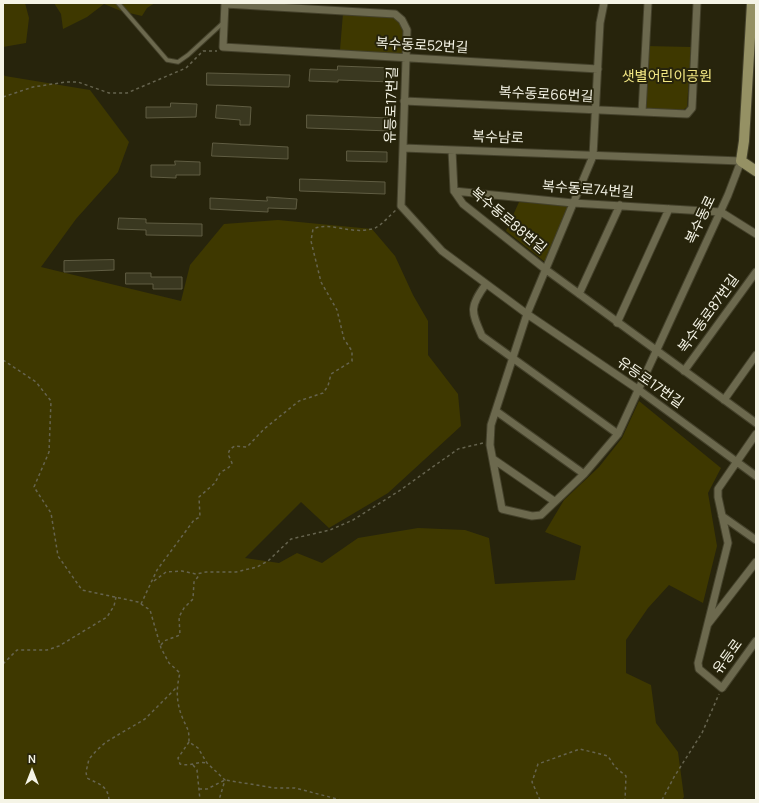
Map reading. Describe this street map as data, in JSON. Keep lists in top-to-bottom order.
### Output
{
  "streets": {
    "main road": ["복수동로"],
    "street": [
      "복수동로52번길",
      "복수동로66번길",
      "유등로17번길",
      "복수남로",
      "복수동로74번길",
      "복수동로88번길",
      "복수동로87번길",
      "유등로"
    ]
  },
  "crossings": [
    ["복수동로52번길", "유등로17번길"],
    ["복수동로66번길", "유등로17번길"],
    ["유등로17번길", "복수남로"],
    ["유등로17번길", "복수동로"],
    ["복수남로", "복수동로"],
    ["복수남로", "복수동로88번길"],
    ["복수동로74번길", "복수동로"],
    ["복수동로74번길", "복수동로88번길"],
    ["복수동로", "복수동로88번길"],
    ["복수동로", "복수동로87번길"],
    ["복수동로88번길", "복수동로87번길"]
  ],
  "parks": ["샛별어린이공원"],
  "north": "top"
}
